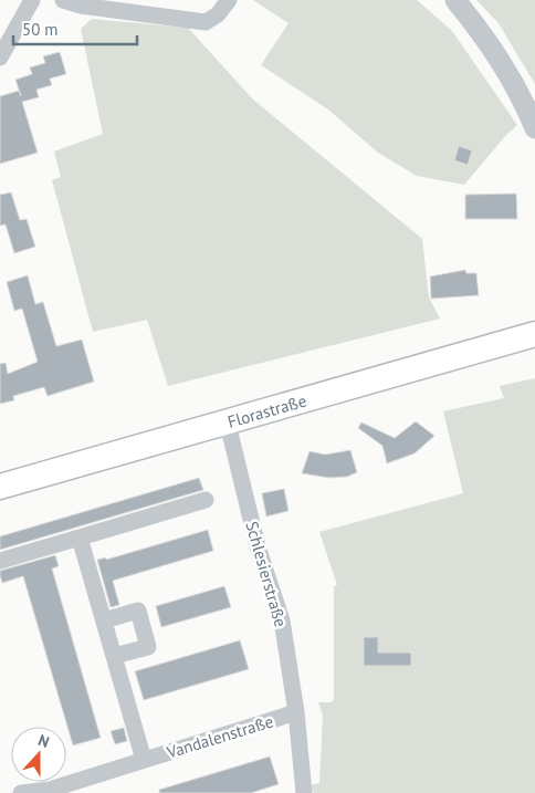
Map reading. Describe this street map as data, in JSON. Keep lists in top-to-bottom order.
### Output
{
  "streets": {
    "main road": ["Florastraße"],
    "street": ["Schlesierstraße", "Vandalenstraße"]
  },
  "crossings": [
    ["Florastraße", "Schlesierstraße"],
    ["Schlesierstraße", "Vandalenstraße"]
  ],
  "scale_bar": "50 m",
  "north": "top"
}
